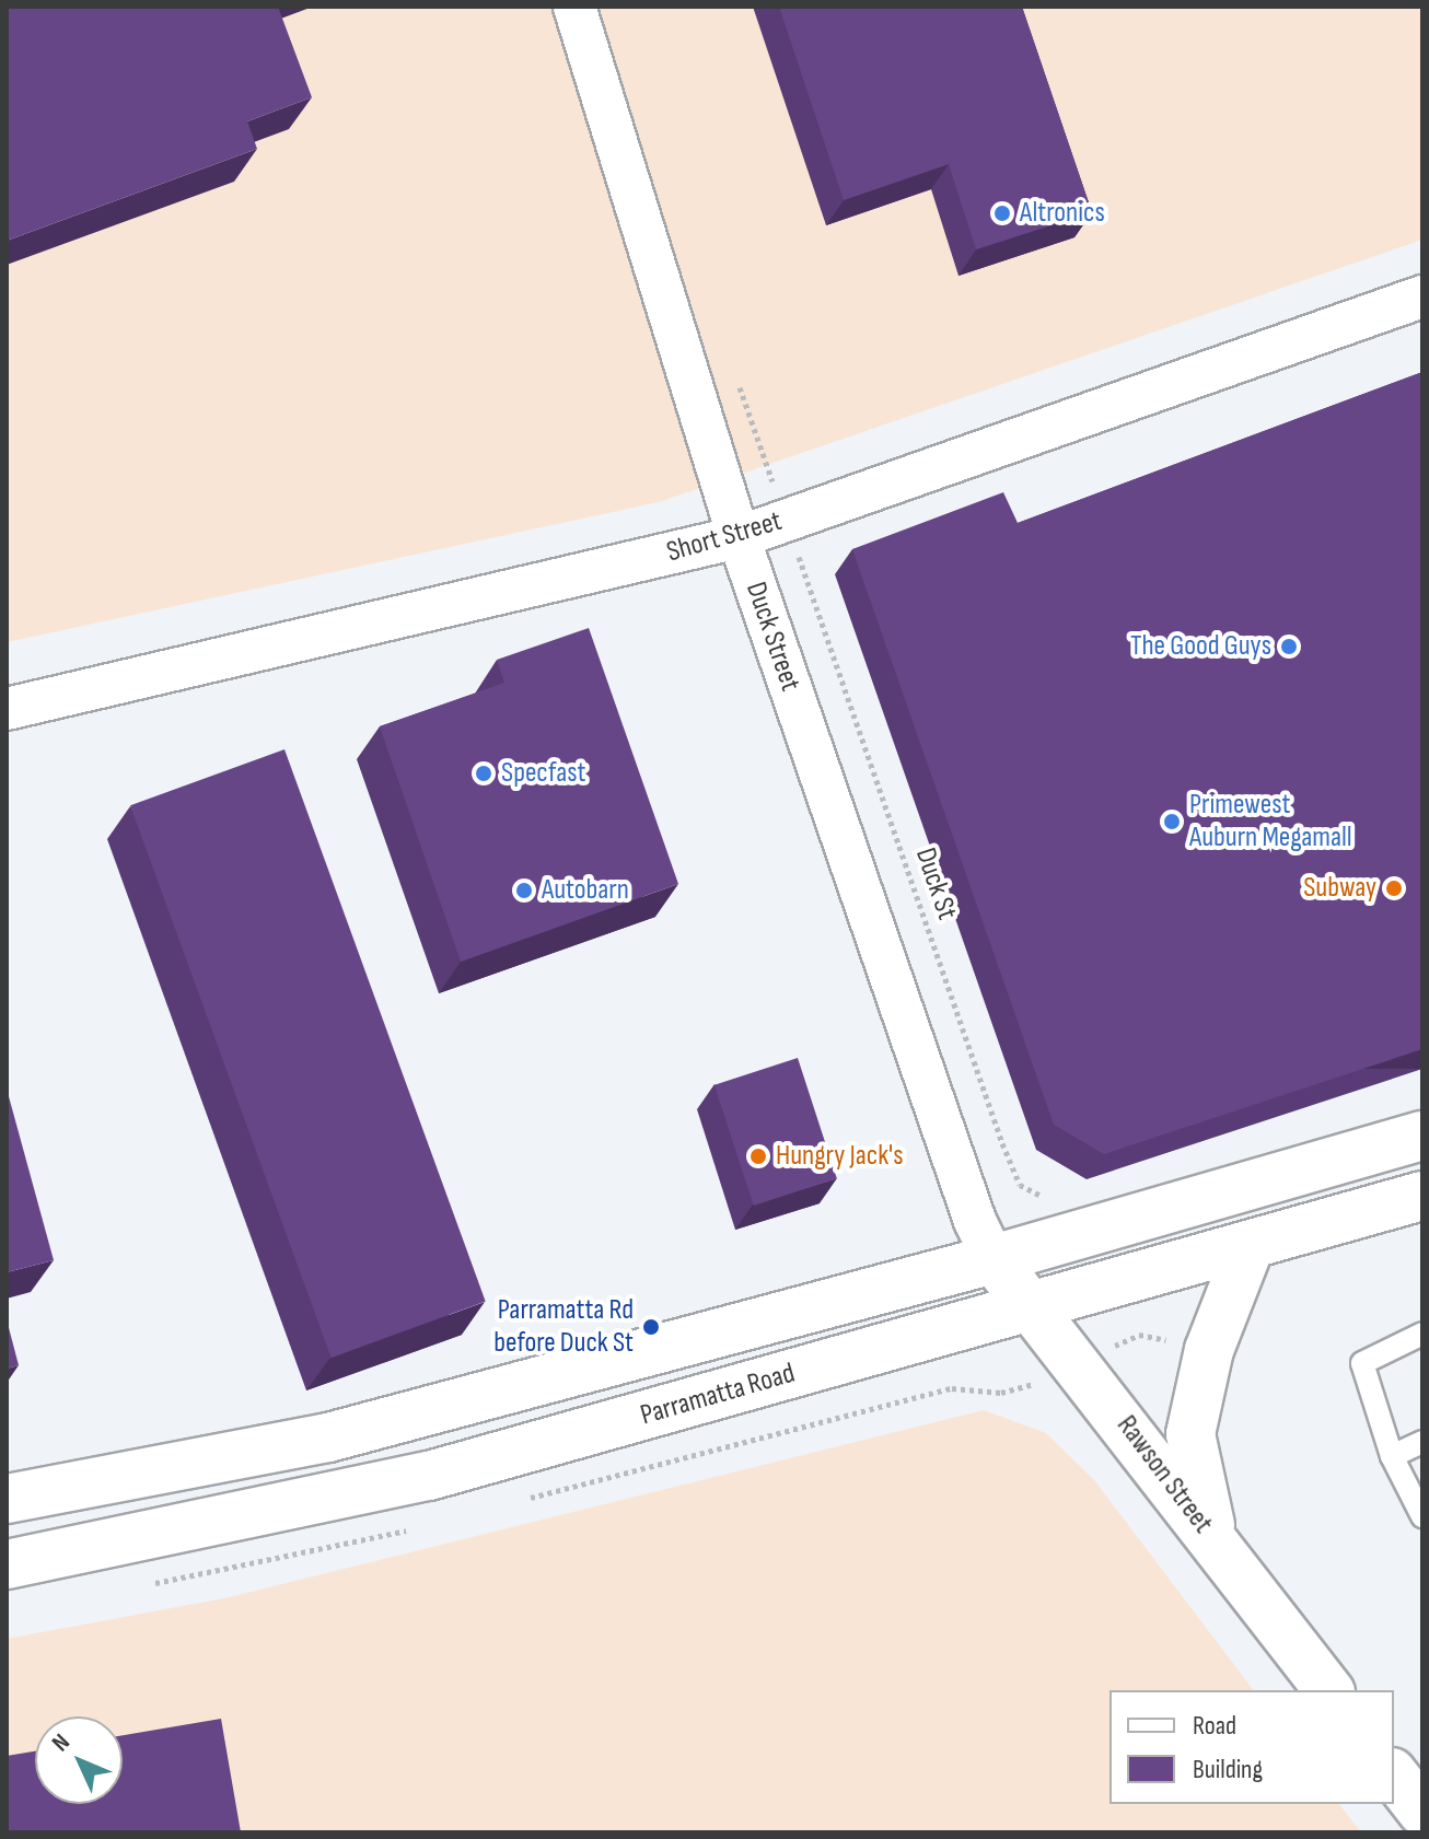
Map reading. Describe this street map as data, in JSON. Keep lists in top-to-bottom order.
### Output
{
  "streets": {
    "main road": ["Parramatta Road", "Rawson Street"],
    "street": ["Short Street", "Duck Street"],
    "path": ["Duck St"]
  },
  "crossings": [
    ["Short Street", "Duck Street"],
    ["Duck Street", "Parramatta Road"],
    ["Duck Street", "Rawson Street"],
    ["Parramatta Road", "Rawson Street"]
  ],
  "places": [
    "Altronics",
    "The Good Guys",
    "Specfast",
    "Primewest Auburn Megamall",
    "Subway",
    "Autobarn",
    "Hungry Jack's",
    "Parramatta Rd before Duck St"
  ],
  "legend": ["Road", "Building"],
  "north": "top left"
}
